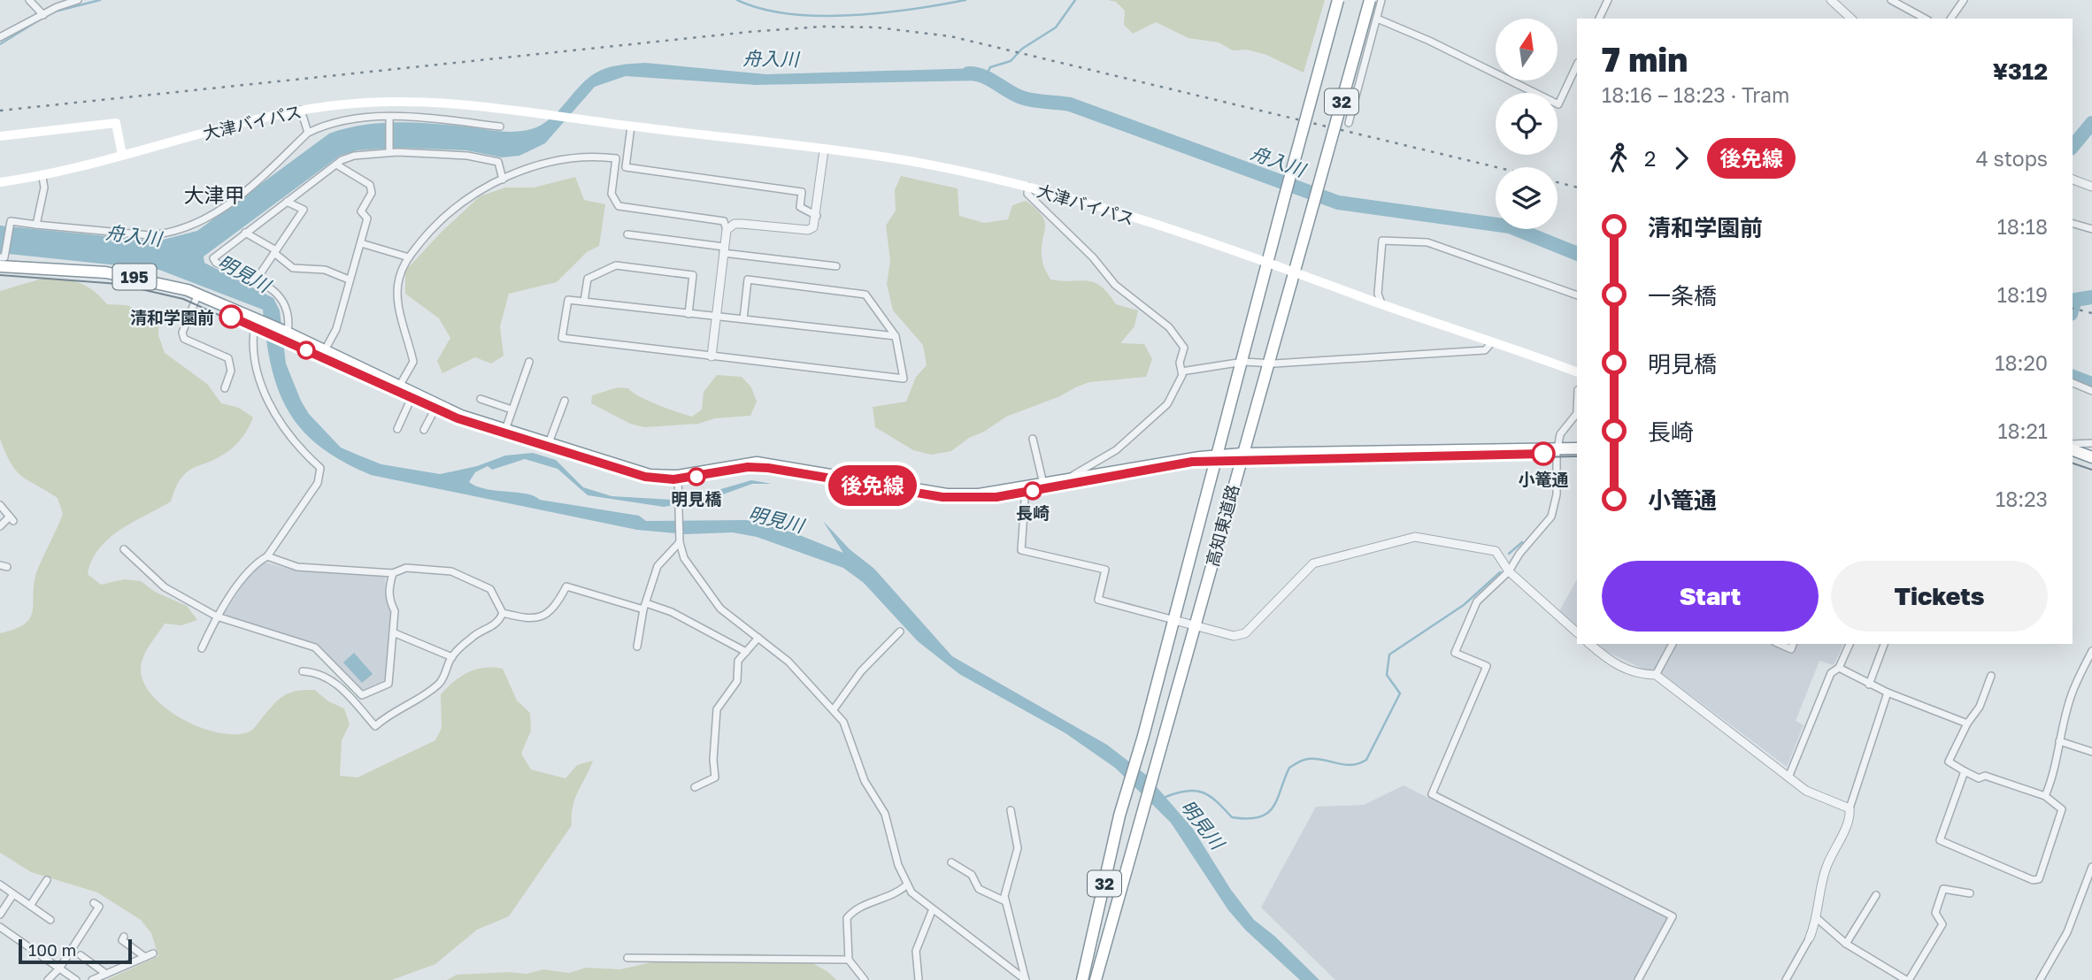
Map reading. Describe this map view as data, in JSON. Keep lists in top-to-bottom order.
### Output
{
  "streets": {
    "highway": ["32", "195", "高知東道路"],
    "main road": ["大津バイパス"]
  },
  "crossings": [
    ["大津バイパス", "高知東道路"],
    ["195", "高知東道路"]
  ],
  "districts": ["大津甲"],
  "water": ["舟入川", "明見川"],
  "places": [
    "清和学園前",
    "小篭通",
    "明見橋",
    "長崎"
  ],
  "lines": ["tram line 後免線"],
  "scale_bar": "100 m",
  "north": "top",
  "page": {
    "on_map": "後免線",
    "heading": ["7 min", "18:16 – 18:23 · Tram", "¥312"],
    "legs": ["2", "後免線", "4 stops"],
    "list": [
      {
        "name": "清和学園前",
        "value": "18:18"
      },
      {
        "name": "一条橋",
        "value": "18:19"
      },
      {
        "name": "明見橋",
        "value": "18:20"
      },
      {
        "name": "長崎",
        "value": "18:21"
      },
      {
        "name": "小篭通",
        "value": "18:23"
      }
    ],
    "buttons": ["Start", "Tickets"],
    "scale": "100 m"
  }
}
